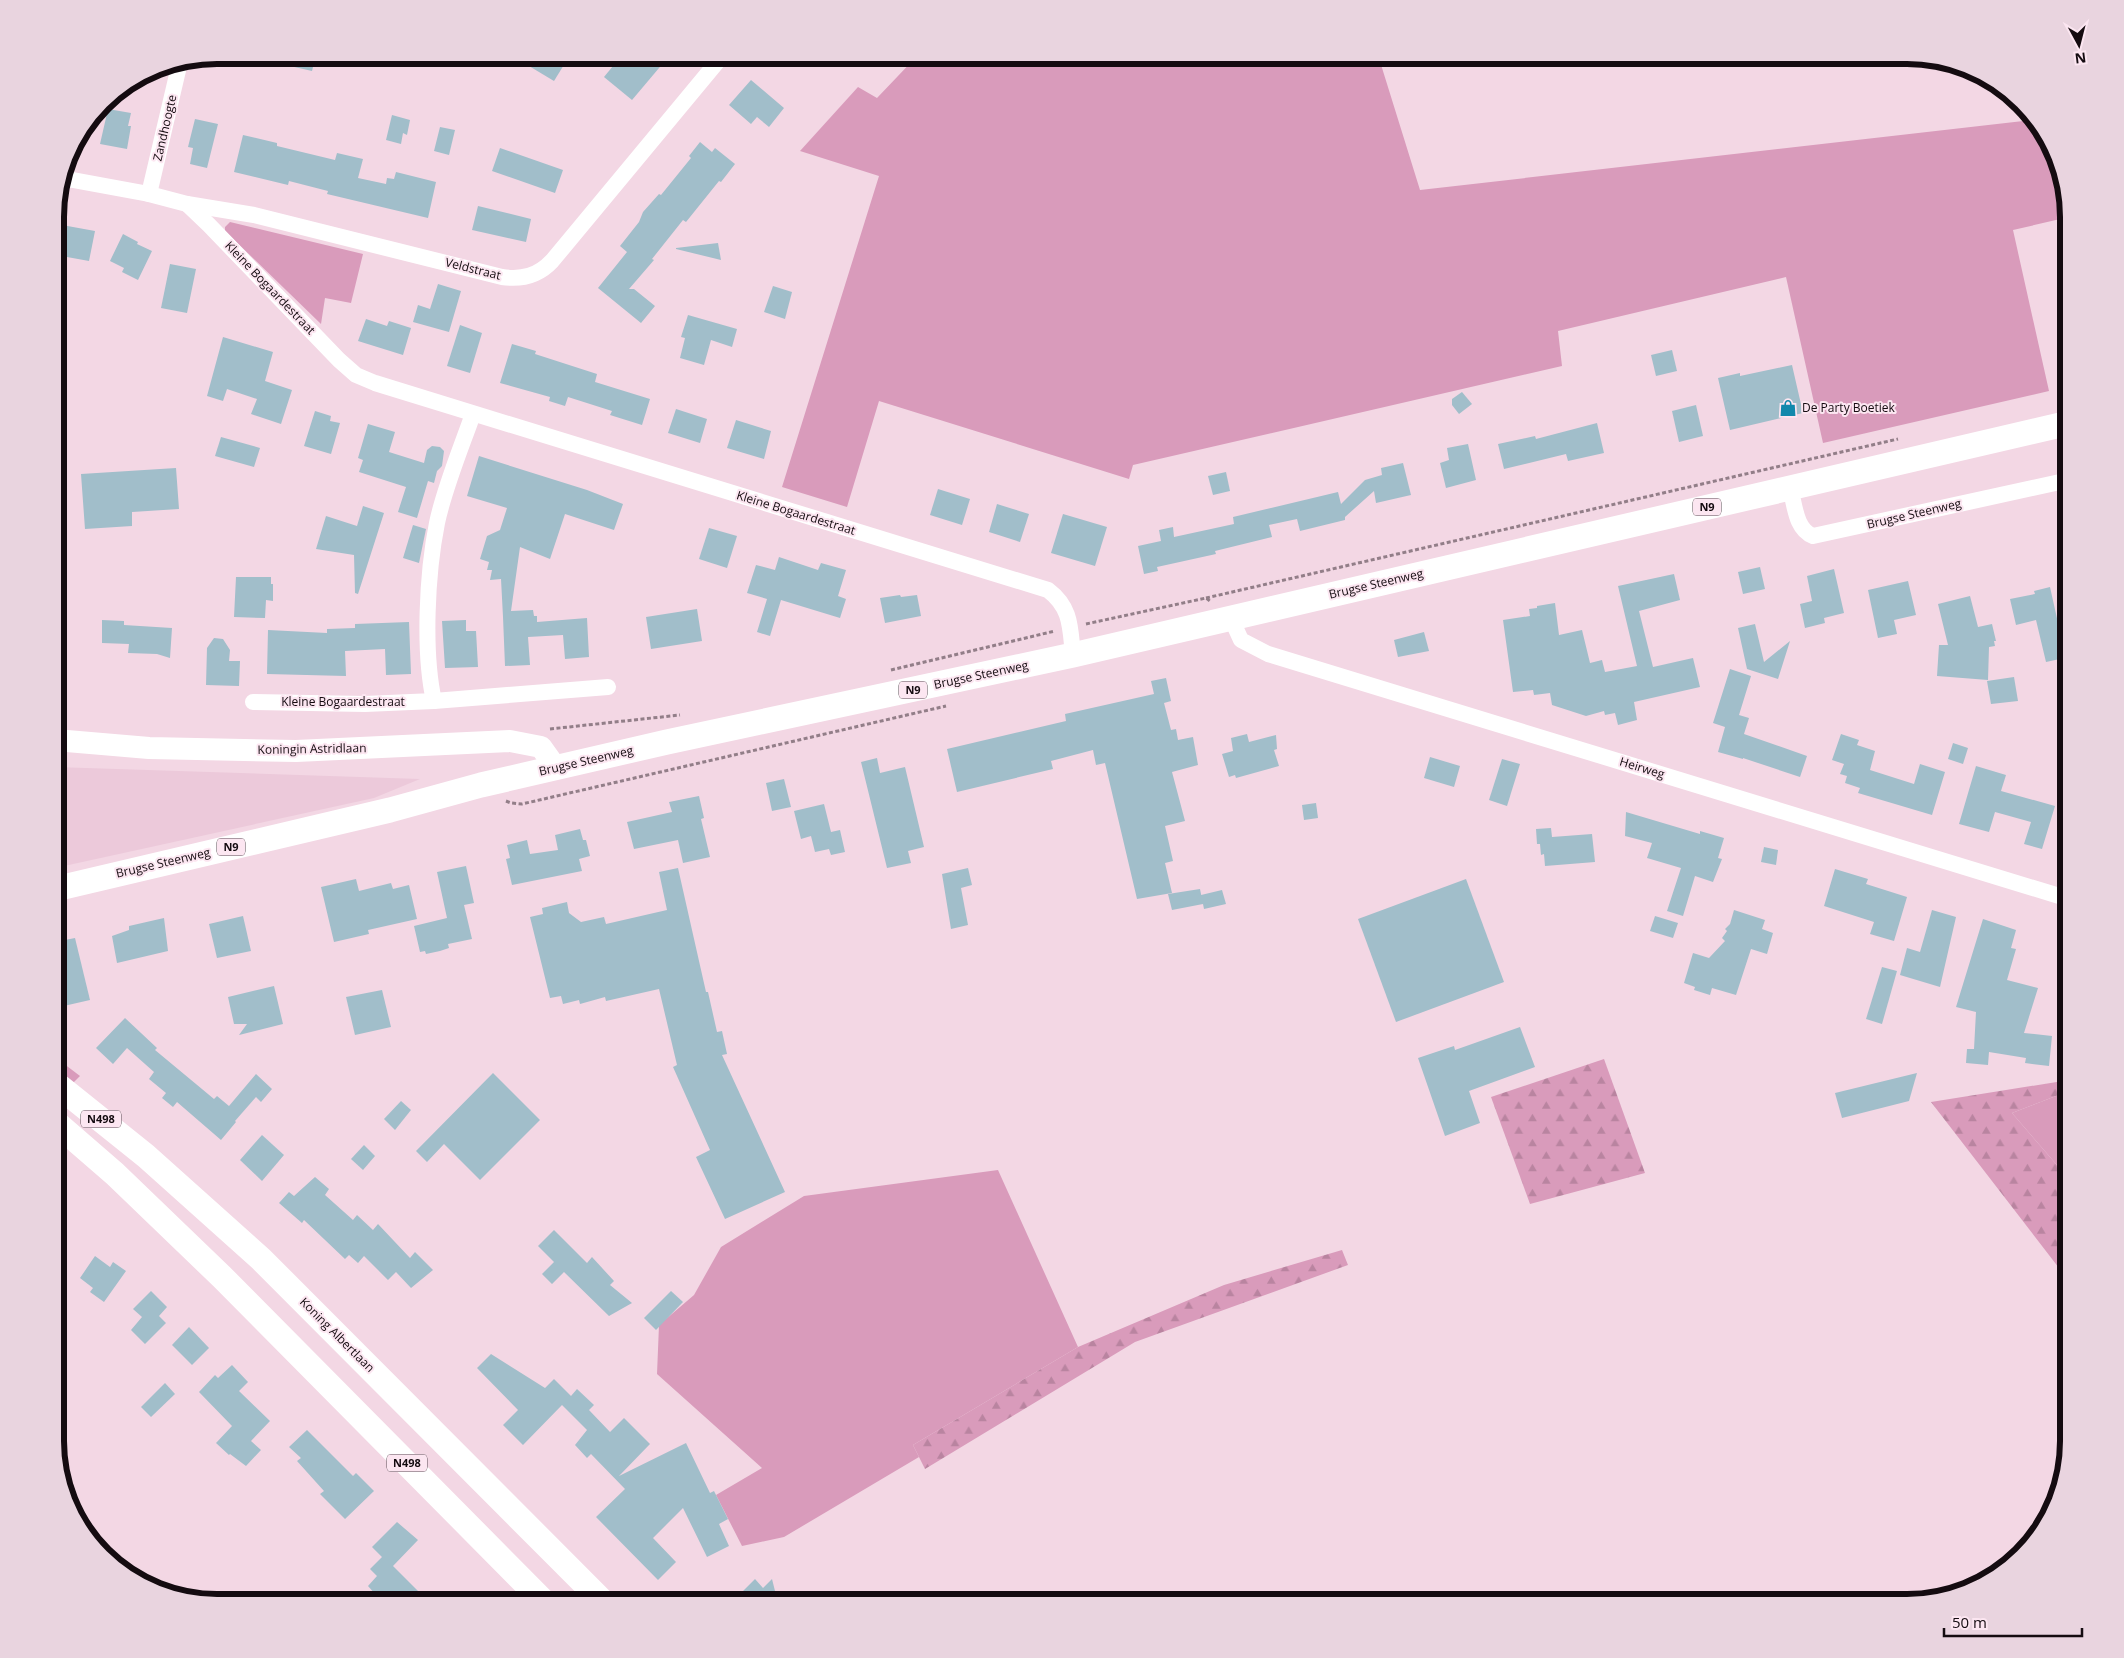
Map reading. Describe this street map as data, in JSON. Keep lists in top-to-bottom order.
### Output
{
  "streets": {
    "main road": [
      "N9",
      "Brugse Steenweg",
      "Koningin Astridlaan",
      "N498",
      "Koning Albertlaan"
    ],
    "street": [
      "Zandhoogte",
      "Veldstraat",
      "Kleine Bogaardestraat",
      "Heirweg"
    ]
  },
  "crossings": [
    ["Zandhoogte", "Kleine Bogaardestraat"],
    ["Veldstraat", "Kleine Bogaardestraat"],
    ["Kleine Bogaardestraat", "Brugse Steenweg"],
    ["Brugse Steenweg", "Koningin Astridlaan"],
    ["Brugse Steenweg", "Heirweg"]
  ],
  "places": {
    "shop": ["De Party Boetiek"]
  },
  "scale_bar": "50 m",
  "north": "bottom"
}
